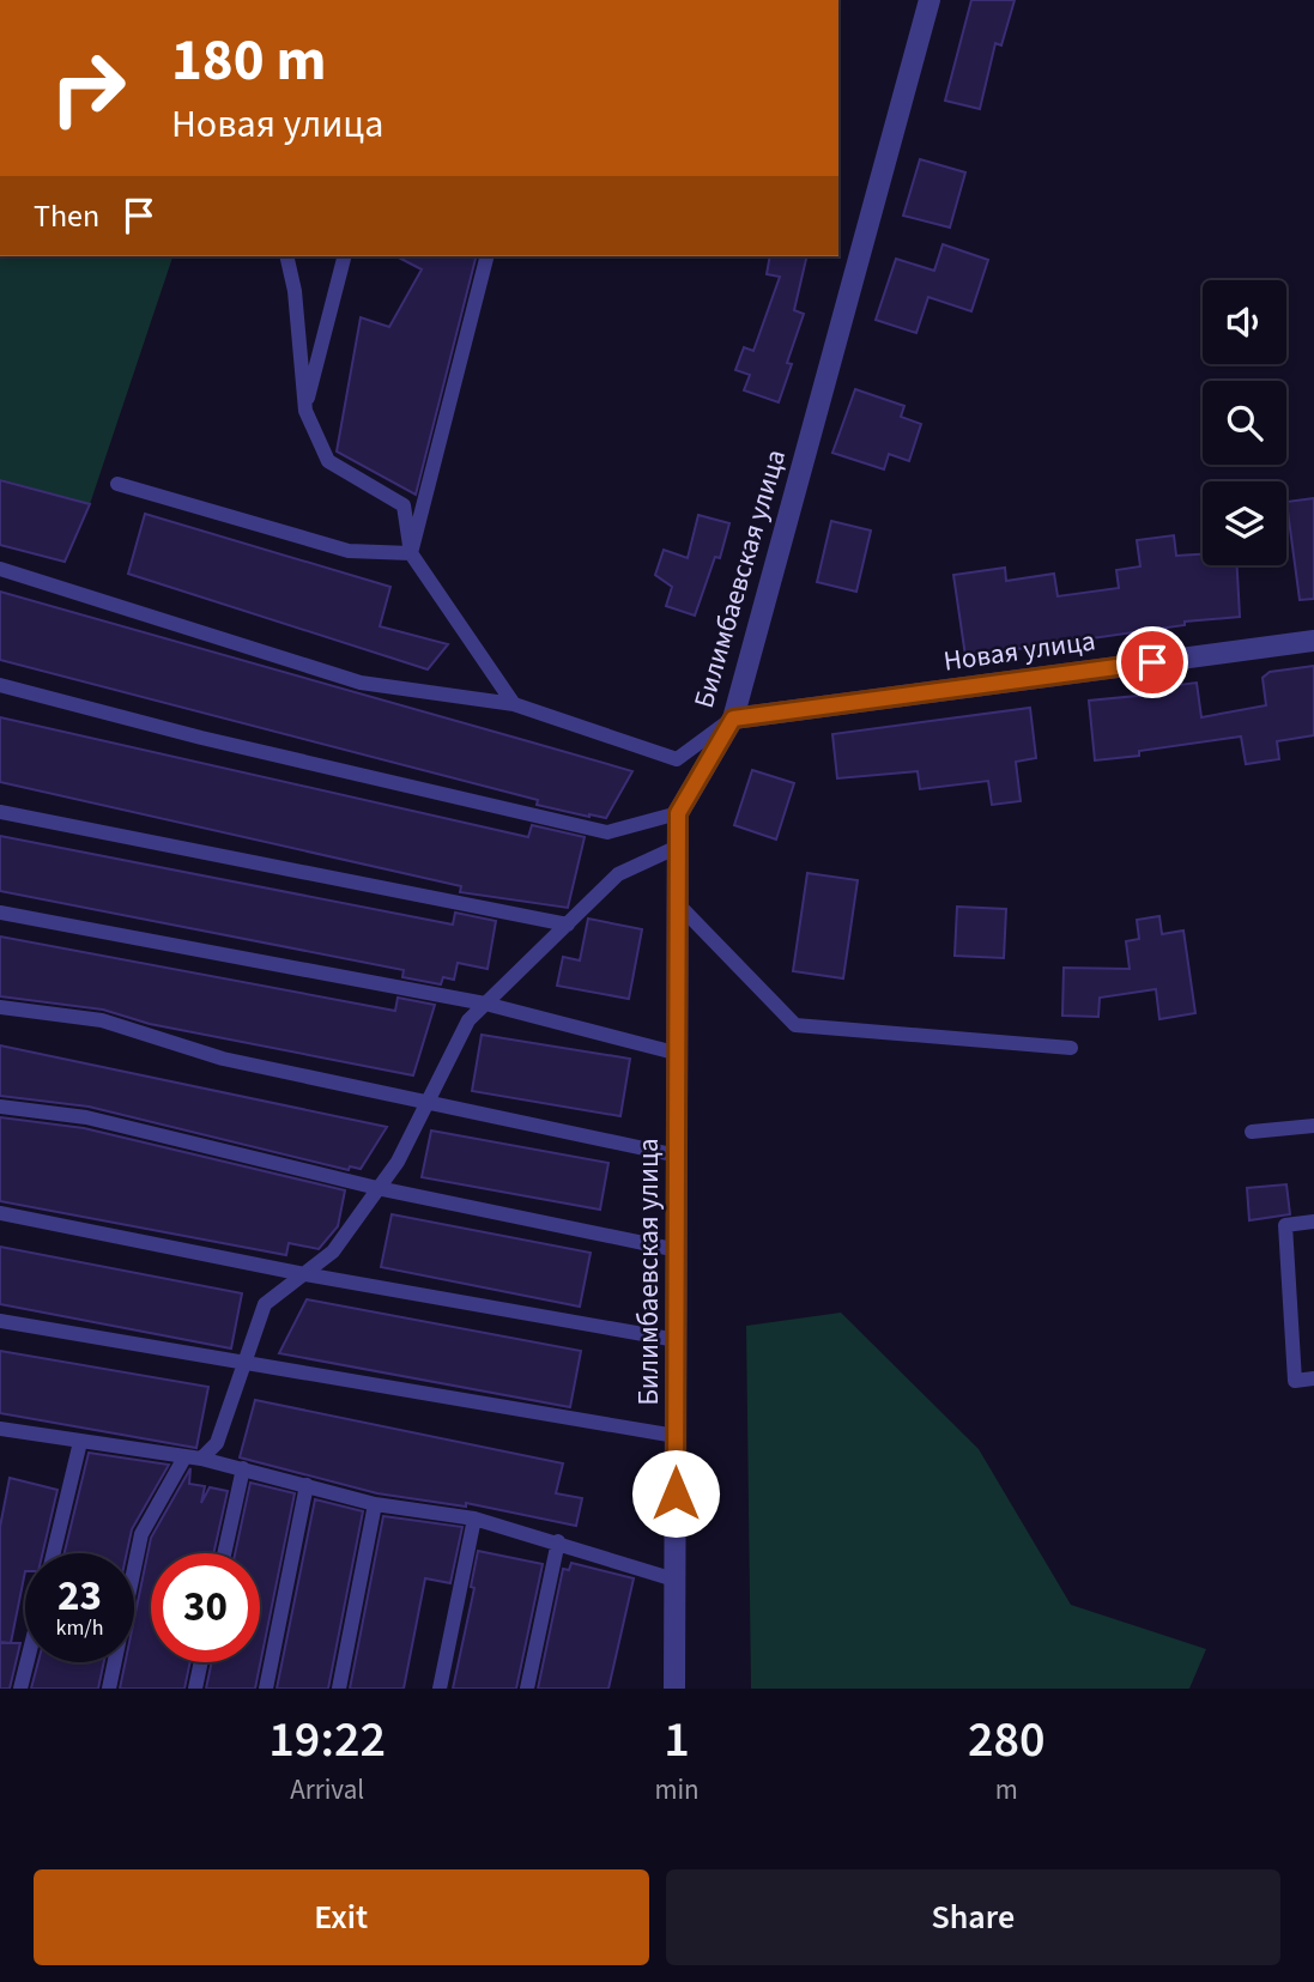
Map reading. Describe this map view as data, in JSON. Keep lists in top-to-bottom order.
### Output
{
  "streets": {
    "street": ["Билимбаевская улица", "Новая улица"]
  },
  "crossings": [
    ["Билимбаевская улица", "Новая улица"]
  ],
  "page": {
    "turn": ["180 m", "Новая улица"],
    "then": "Then",
    "speed": "23 km/h",
    "limit": "30",
    "eta": [
      "19:22",
      "Arrival",
      "1",
      "min",
      "280",
      "m"
    ],
    "buttons": ["Exit", "Share"]
  }
}
